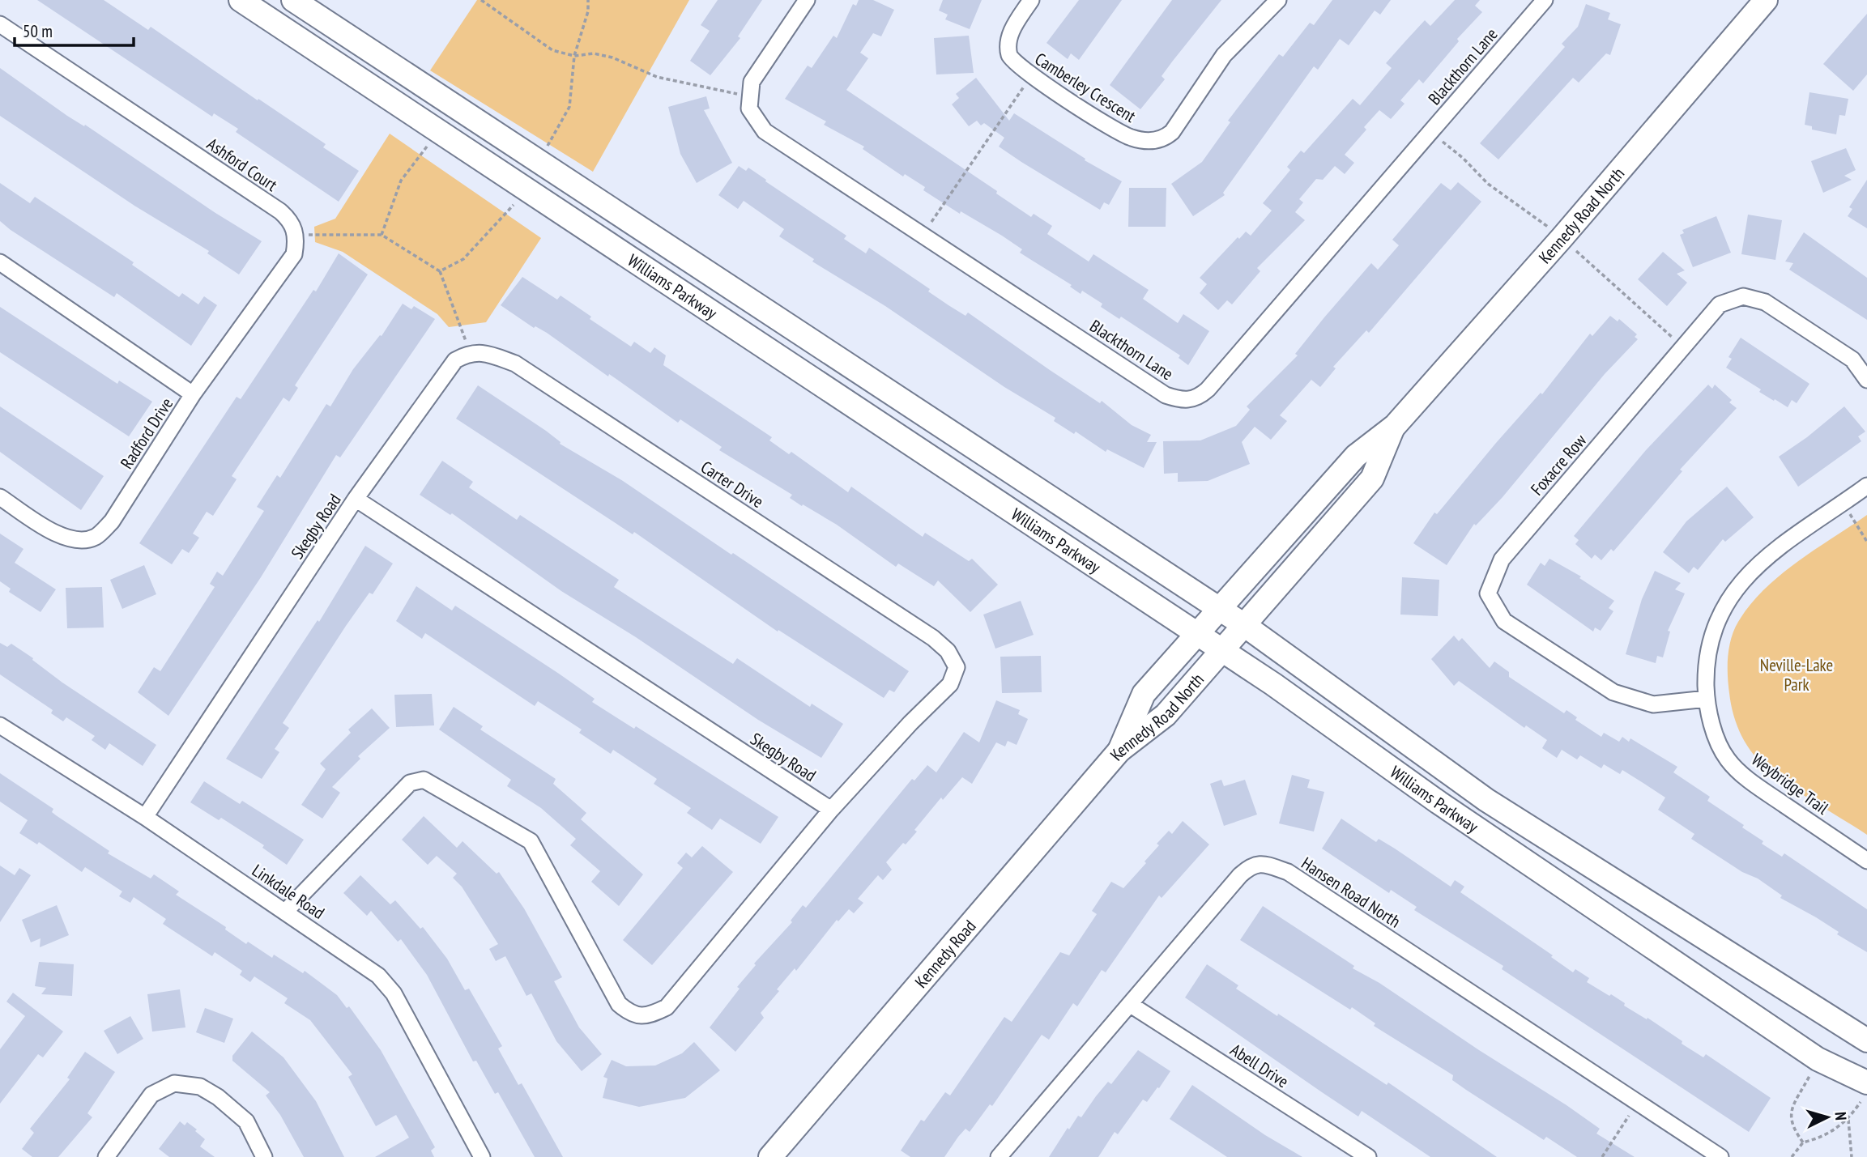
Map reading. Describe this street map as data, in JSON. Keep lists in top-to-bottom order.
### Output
{
  "streets": {
    "main road": ["Kennedy Road North", "Williams Parkway", "Kennedy Road"],
    "street": [
      "Blackthorn Lane",
      "Camberley Crescent",
      "Ashford Court",
      "Radford Drive",
      "Foxacre Row",
      "Carter Drive",
      "Skegby Road",
      "Weybridge Trail",
      "Linkdale Road",
      "Hansen Road North",
      "Abell Drive"
    ]
  },
  "crossings": [
    ["Kennedy Road North", "Williams Parkway"],
    ["Kennedy Road North", "Kennedy Road"],
    ["Foxacre Row", "Weybridge Trail"],
    ["Carter Drive", "Skegby Road"],
    ["Skegby Road", "Linkdale Road"],
    ["Hansen Road North", "Abell Drive"]
  ],
  "parks": ["Neville-Lake Park"],
  "scale_bar": "50 m",
  "north": "right"
}
